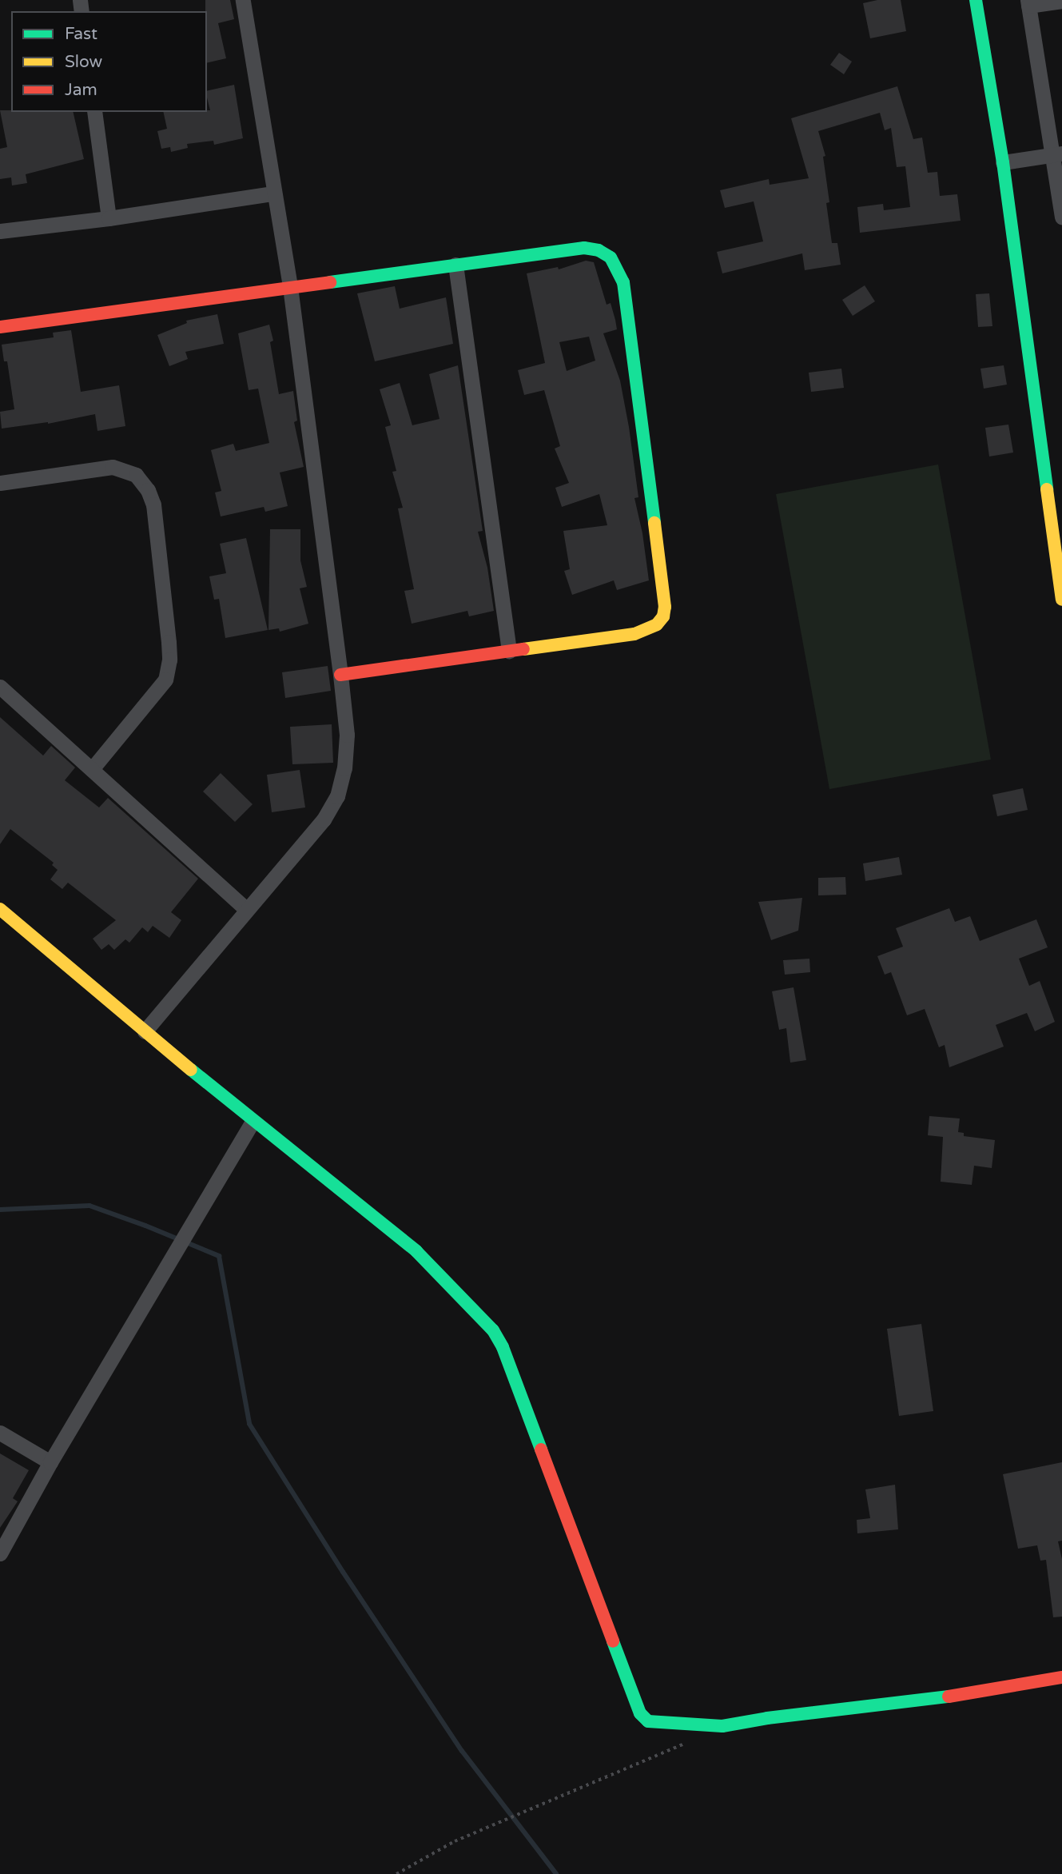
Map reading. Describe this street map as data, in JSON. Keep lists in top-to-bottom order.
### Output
{
  "legend": ["Fast", "Slow", "Jam"]
}
